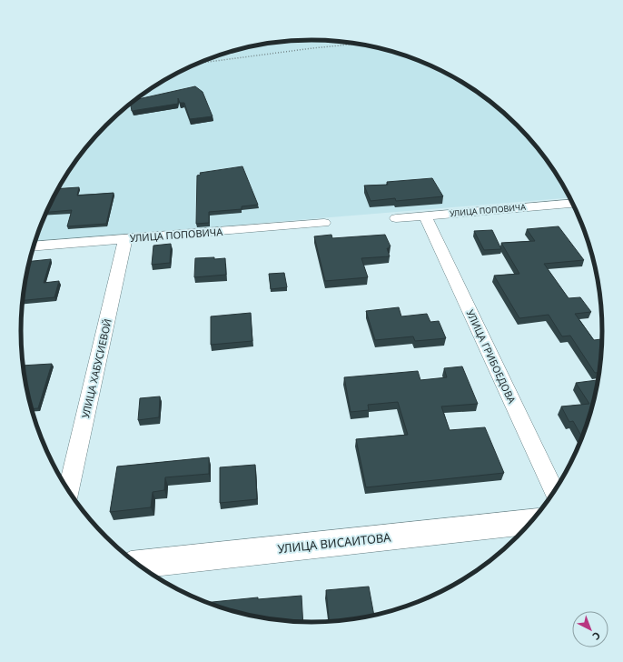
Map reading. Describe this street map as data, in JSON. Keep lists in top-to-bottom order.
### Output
{
  "streets": {
    "main road": ["УЛИЦА ВИСАИТОВА"],
    "street": ["УЛИЦА ПОПОВИЧА", "УЛИЦА ГРИБОЕДОВА", "УЛИЦА ХАБУСИЕВОЙ"]
  },
  "crossings": [
    ["УЛИЦА ПОПОВИЧА", "УЛИЦА ГРИБОЕДОВА"],
    ["УЛИЦА ПОПОВИЧА", "УЛИЦА ХАБУСИЕВОЙ"]
  ],
  "north": "bottom right"
}
